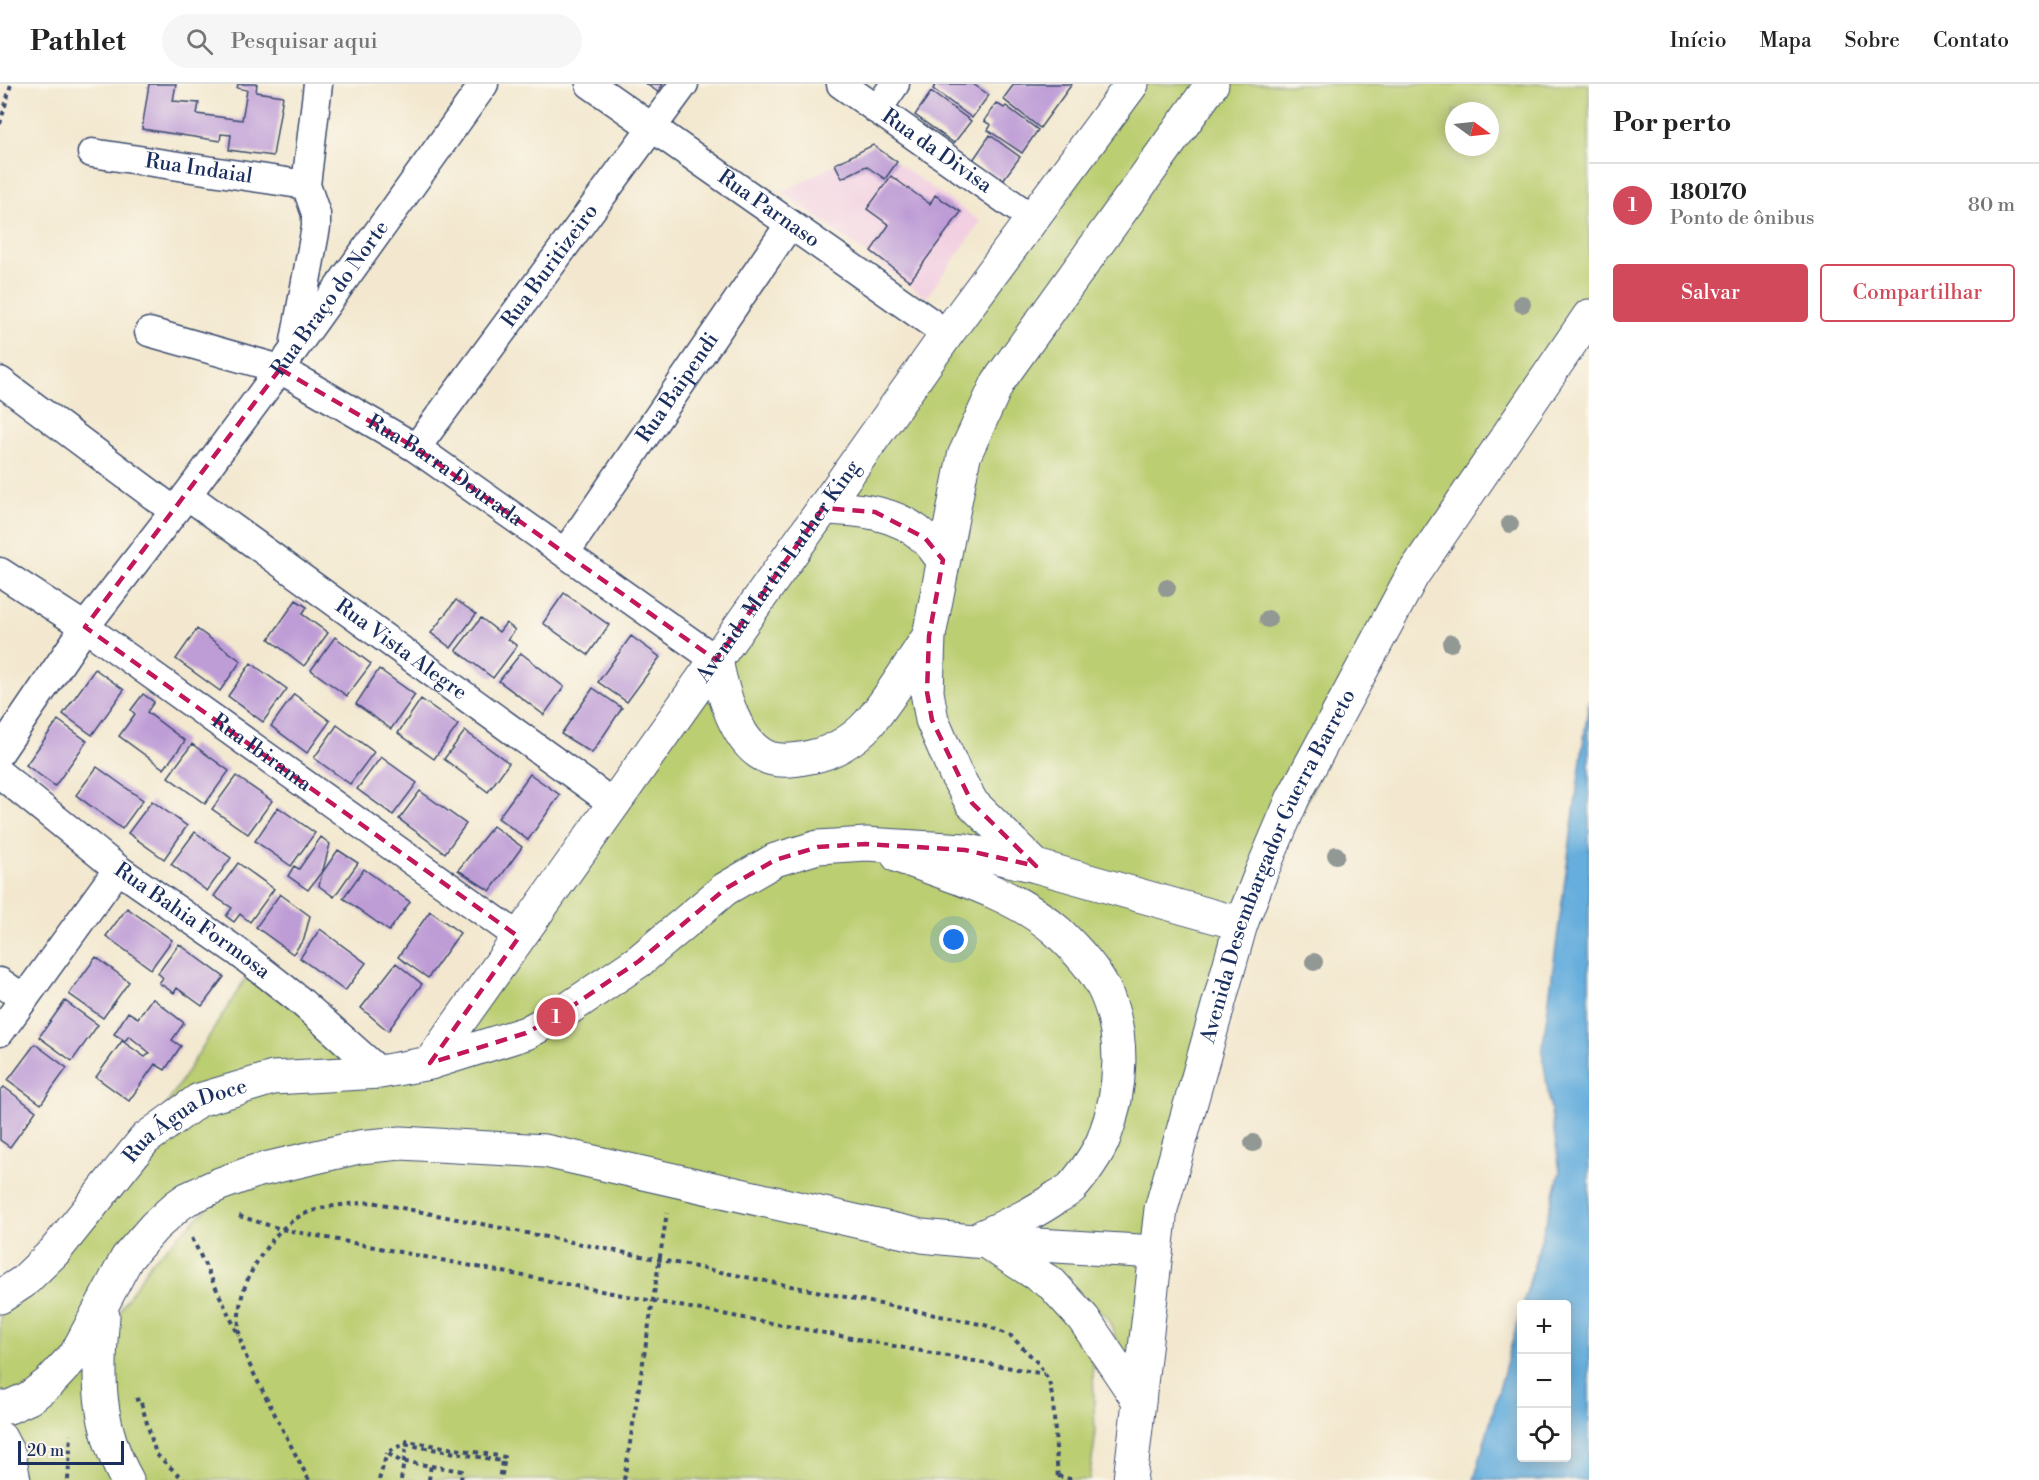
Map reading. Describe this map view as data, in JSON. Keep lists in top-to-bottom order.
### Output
{
  "streets": {
    "main road": ["Avenida Martin Luther King", "Avenida Desembargador Guerra Barreto", "Rua Água Doce"],
    "street": [
      "Rua da Divisa",
      "Rua Indaial",
      "Rua Parnaso",
      "Rua Buritizeiro",
      "Rua Braço do Norte",
      "Rua Baipendi",
      "Rua Barra Dourada",
      "Rua Vista Alegre",
      "Rua Ibirama",
      "Rua Bahia Formosa"
    ]
  },
  "crossings": [
    ["Rua da Divisa", "Avenida Martin Luther King"],
    ["Rua Parnaso", "Rua Buritizeiro"],
    ["Rua Parnaso", "Rua Baipendi"],
    ["Rua Parnaso", "Avenida Martin Luther King"],
    ["Rua Buritizeiro", "Rua Barra Dourada"],
    ["Rua Braço do Norte", "Rua Barra Dourada"],
    ["Rua Braço do Norte", "Rua Vista Alegre"],
    ["Rua Braço do Norte", "Rua Ibirama"],
    ["Rua Baipendi", "Rua Barra Dourada"],
    ["Rua Barra Dourada", "Avenida Martin Luther King"],
    ["Avenida Martin Luther King", "Rua Vista Alegre"],
    ["Avenida Martin Luther King", "Rua Ibirama"],
    ["Avenida Martin Luther King", "Rua Água Doce"],
    ["Avenida Desembargador Guerra Barreto", "Rua Água Doce"],
    ["Rua Bahia Formosa", "Rua Água Doce"]
  ],
  "scale_bar": "20 m",
  "north": "right",
  "page": {
    "header": "Pathlet",
    "search": "Pesquisar aqui",
    "nav": [
      "Início",
      "Mapa",
      "Sobre",
      "Contato"
    ],
    "heading": "Por perto",
    "list": [
      {
        "mark": "1",
        "name": "180170",
        "note": "Ponto de ônibus",
        "value": "80 m"
      }
    ],
    "buttons": ["Salvar", "Compartilhar"],
    "pins": "1",
    "map_buttons": ["+", "−"],
    "scale": "20 m"
  }
}
